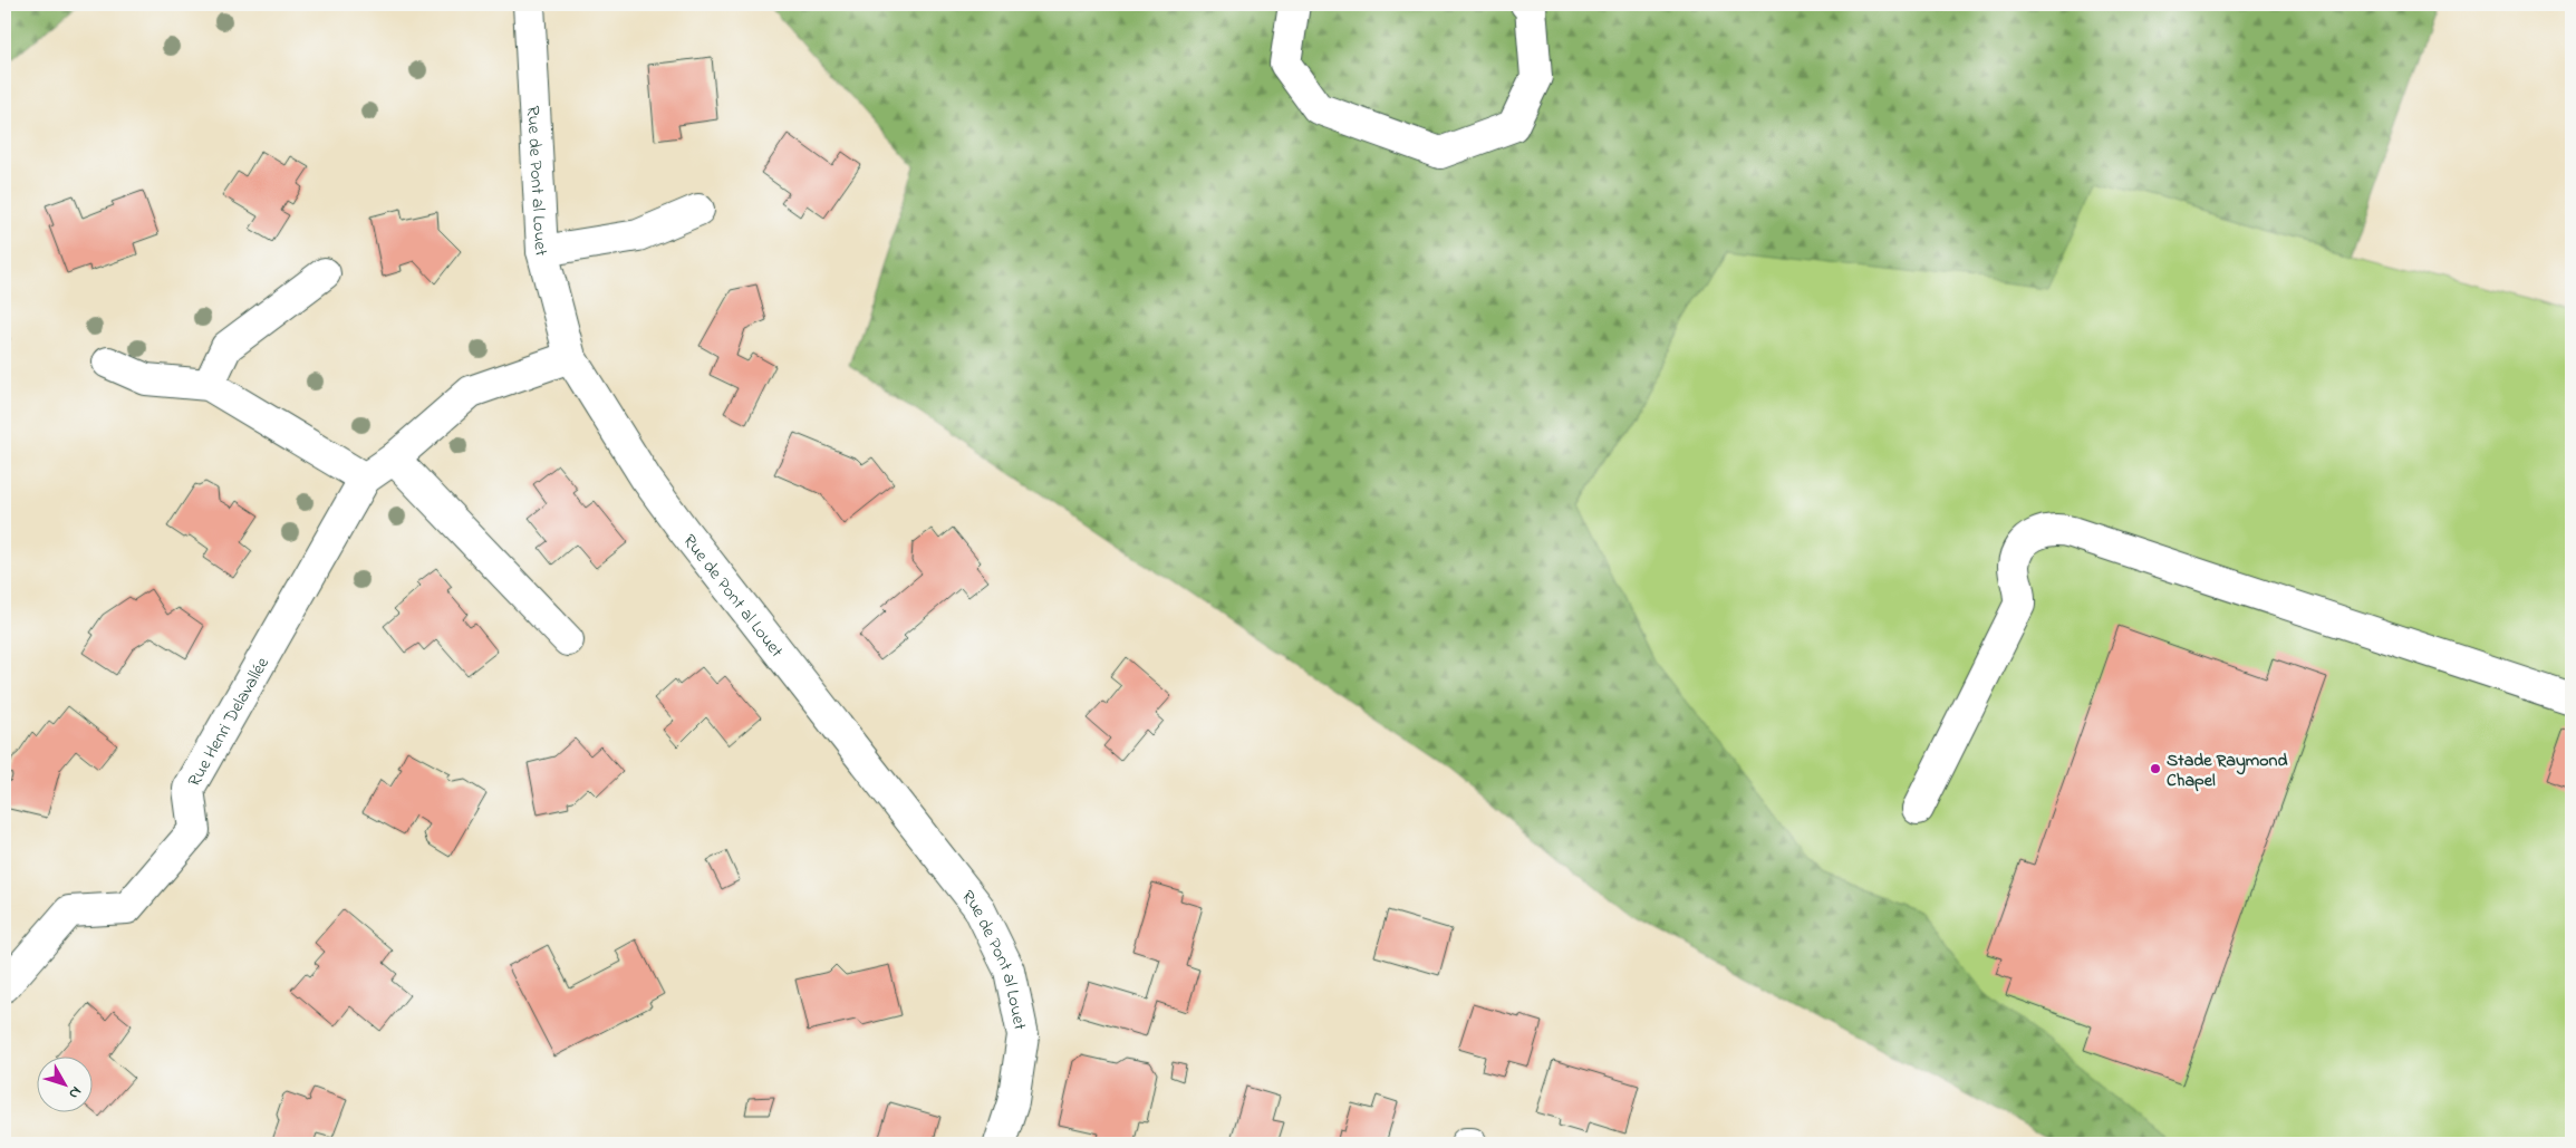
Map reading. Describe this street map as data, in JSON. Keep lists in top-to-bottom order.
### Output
{
  "streets": {
    "street": ["Rue de Pont al Louet", "Rue Henri Delavallée"]
  },
  "crossings": [
    ["Rue de Pont al Louet", "Rue Henri Delavallée"]
  ],
  "places": ["Stade Raymond Chapel"],
  "north": "bottom right"
}
